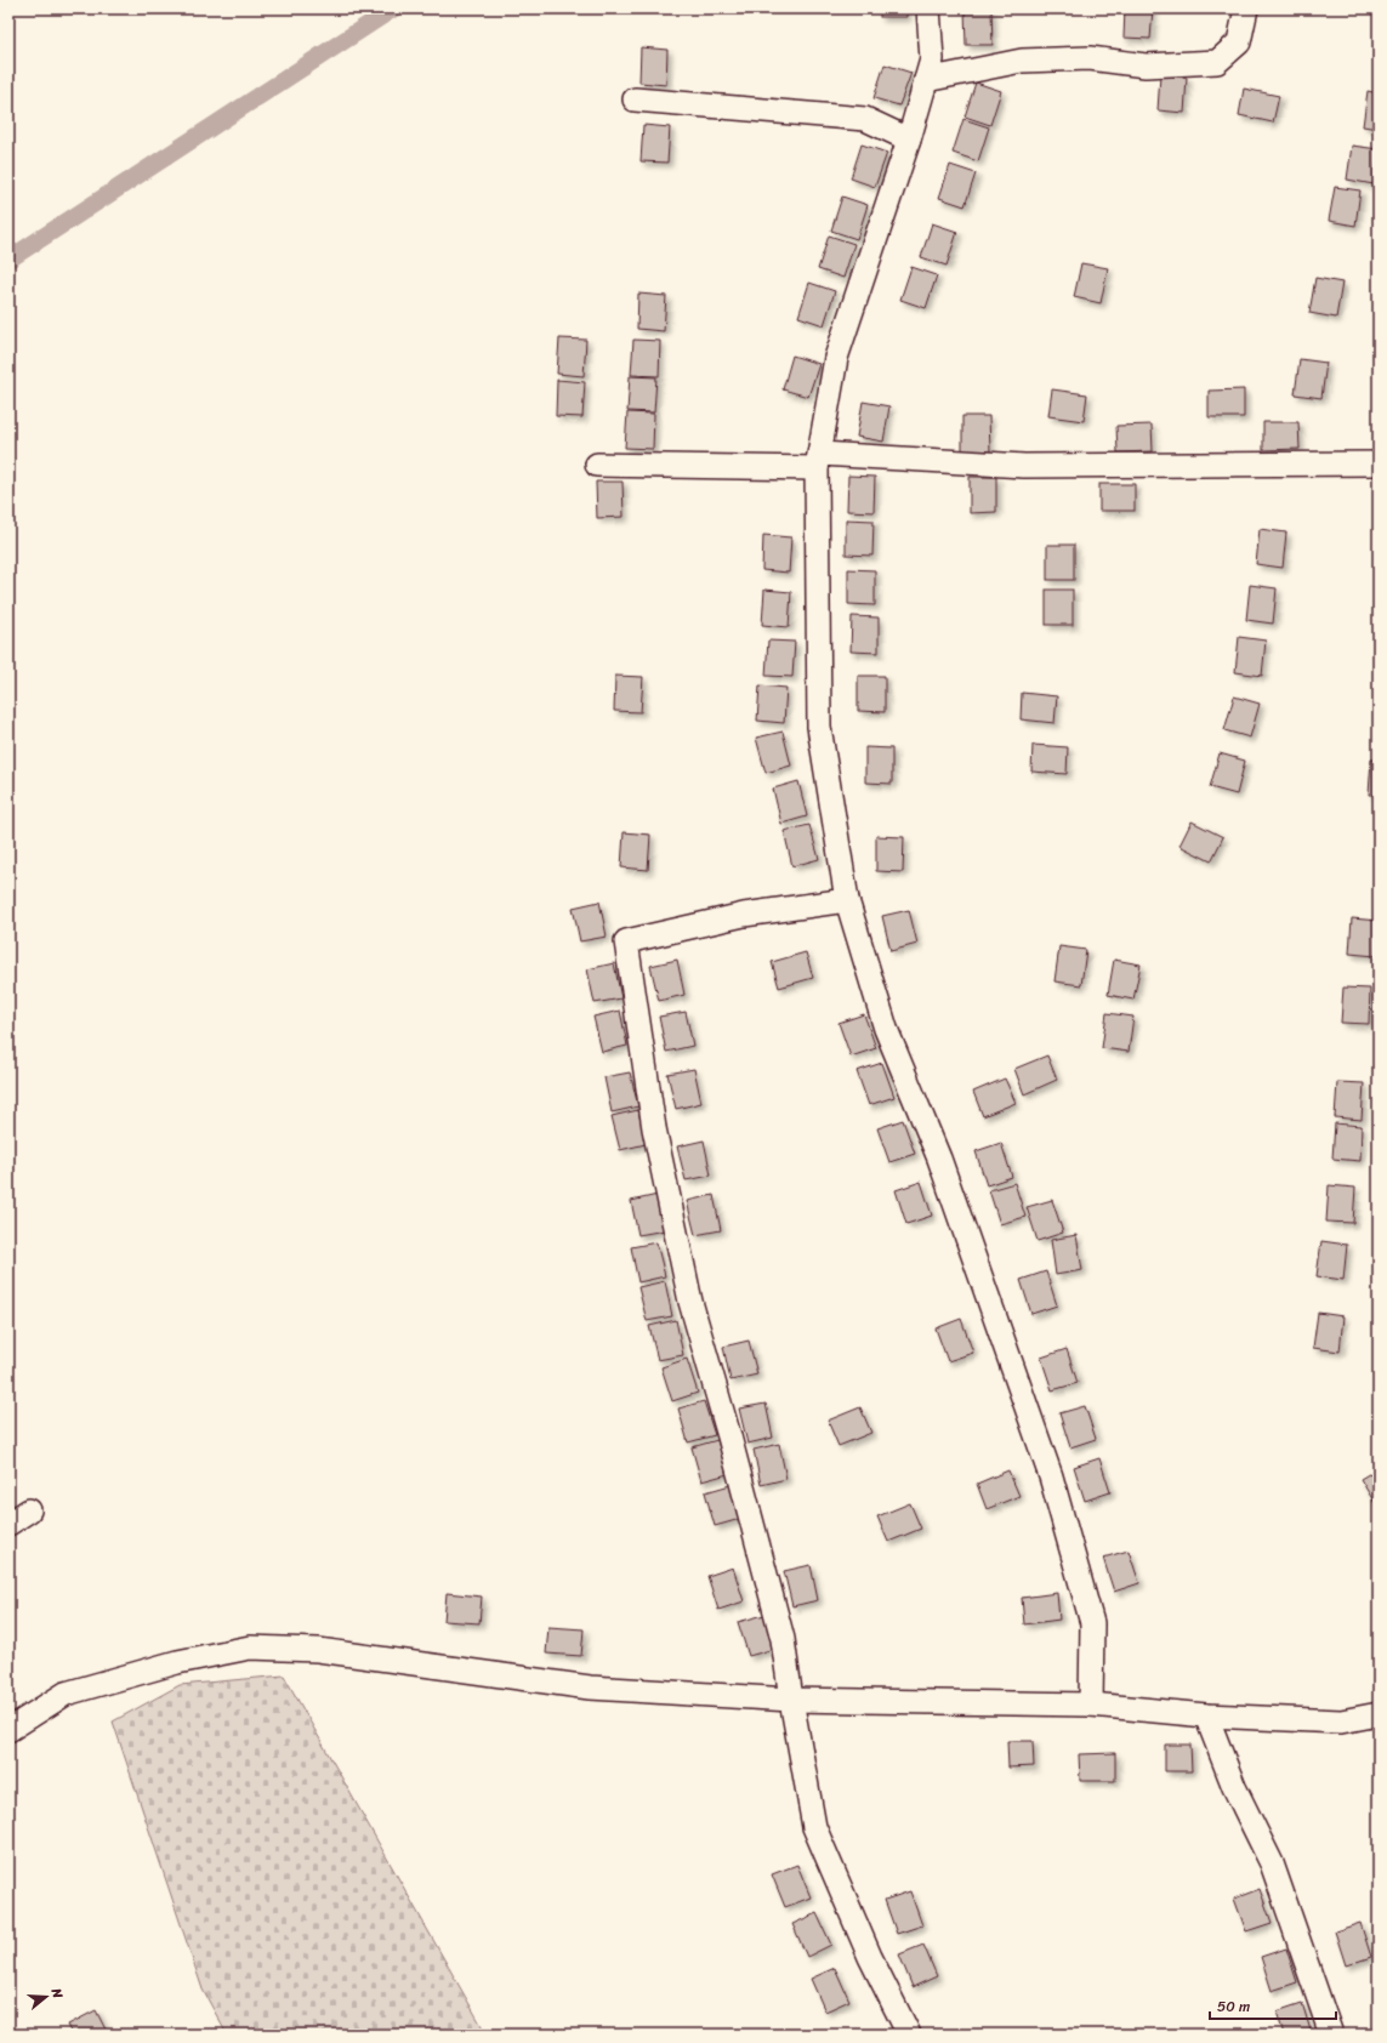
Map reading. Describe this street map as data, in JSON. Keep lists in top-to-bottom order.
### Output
{
  "scale_bar": "50 m",
  "north": "right"
}
